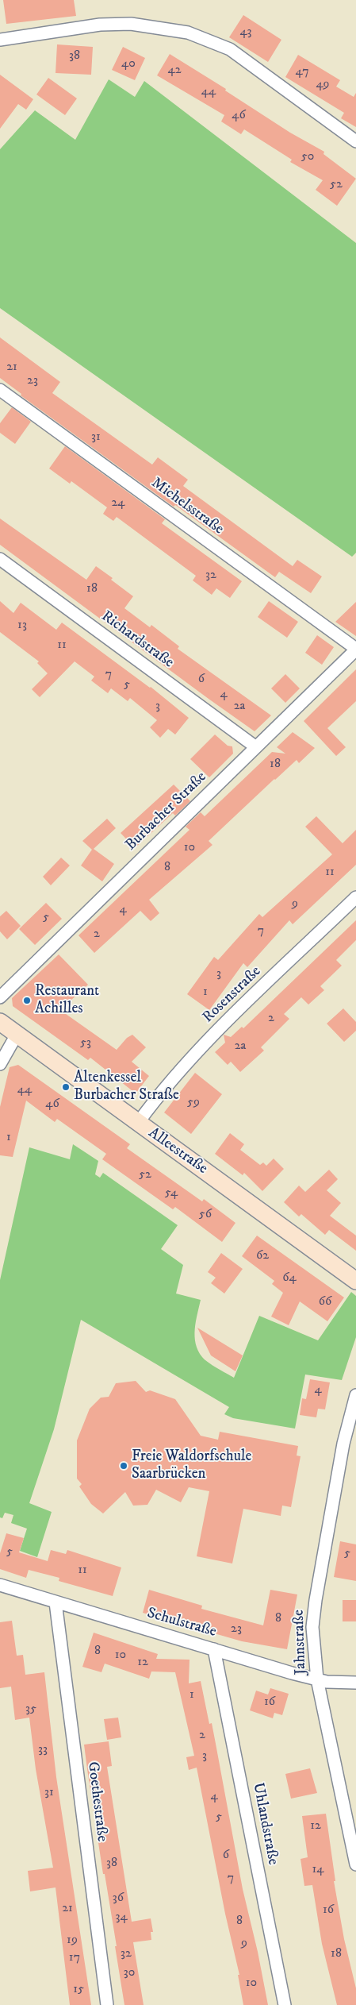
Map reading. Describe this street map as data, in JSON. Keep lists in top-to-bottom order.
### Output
{
  "streets": {
    "street": [
      "Michelsstraße",
      "Richardstraße",
      "Burbacher Straße",
      "Rosenstraße",
      "Alleestraße",
      "Schulstraße",
      "Jahnstraße",
      "Goethestraße",
      "Uhlandstraße"
    ]
  },
  "crossings": [
    ["Michelsstraße", "Burbacher Straße"],
    ["Richardstraße", "Burbacher Straße"],
    ["Rosenstraße", "Alleestraße"],
    ["Schulstraße", "Jahnstraße"],
    ["Schulstraße", "Goethestraße"],
    ["Schulstraße", "Uhlandstraße"]
  ],
  "places": ["Restaurant Achilles", "Altenkessel Burbacher Straße", "Freie Waldorfschule Saarbrücken"],
  "house_numbers": [
    "43",
    "38",
    "40",
    "42",
    "47",
    "49",
    "44",
    "46",
    "50",
    "52",
    "21",
    "23",
    "31",
    "24",
    "32",
    "18",
    "13",
    "11",
    "7",
    "6",
    "5",
    "4",
    "3",
    "2a",
    "18",
    "10",
    "8",
    "11",
    "9",
    "4",
    "5",
    "7",
    "2",
    "3",
    "1",
    "2",
    "53",
    "2a",
    "44",
    "59",
    "46",
    "1",
    "52",
    "54",
    "56",
    "62",
    "64",
    "66",
    "4",
    "5",
    "5",
    "11",
    "8",
    "23",
    "8",
    "10",
    "12",
    "1",
    "16",
    "35",
    "2",
    "33",
    "3",
    "31",
    "4",
    "5",
    "12",
    "6",
    "38",
    "14",
    "7",
    "36",
    "21",
    "16",
    "34",
    "8",
    "19",
    "9",
    "32",
    "18",
    "17",
    "30",
    "10",
    "15"
  ]
}
